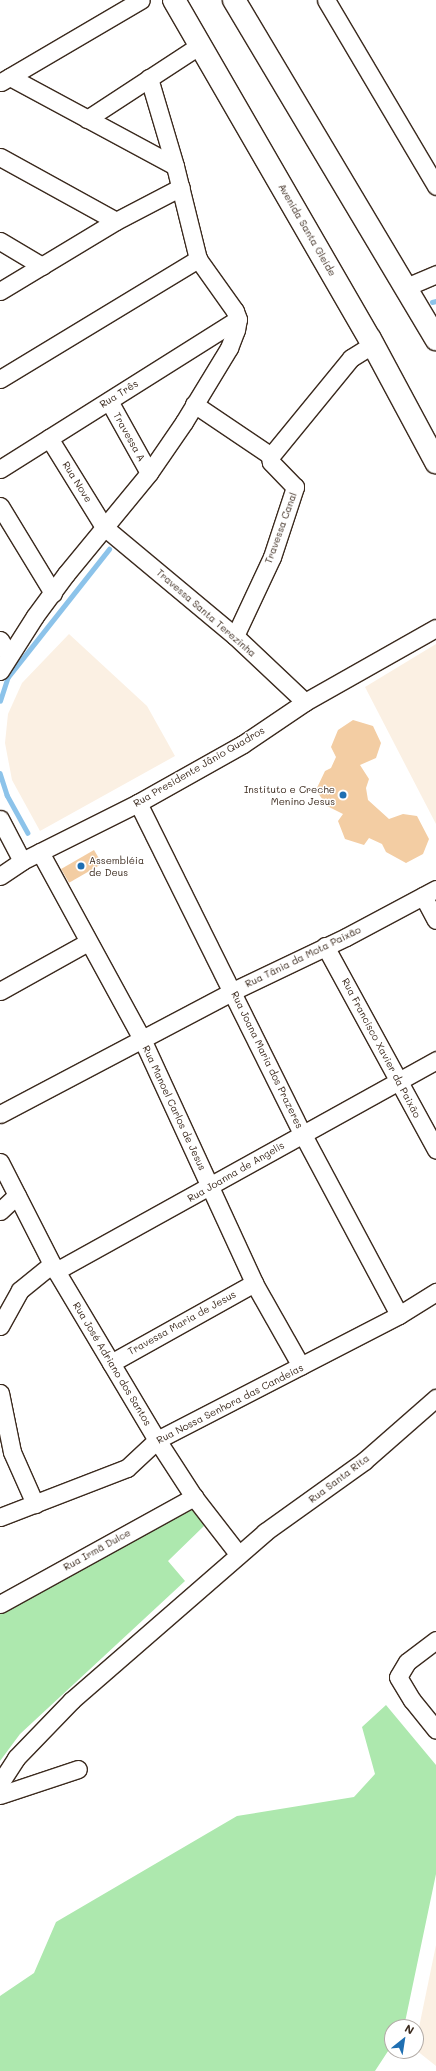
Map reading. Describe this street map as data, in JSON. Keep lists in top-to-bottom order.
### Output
{
  "streets": {
    "main road": ["Avenida Santa Gleide"],
    "street": [
      "Rua Três",
      "Travessa A",
      "Rua Nove",
      "Travessa Canal",
      "Travessa Santa Terezinha",
      "Rua Presidente Jânio Quadros",
      "Rua Tânia da Mota Paixão",
      "Rua Francisco Xavier da Paixão",
      "Rua Joana Maria dos Prazeres",
      "Rua Manoel Carlos de Jesus",
      "Rua Joanna de Angelis",
      "Travessa Maria de Jesus",
      "Rua José Adriano dos Santos",
      "Rua Nossa Senhora das Candeias",
      "Rua Santa Rita",
      "Rua Irmã Dulce"
    ]
  },
  "crossings": [
    ["Rua Três", "Travessa A"],
    ["Rua Três", "Rua Nove"],
    ["Rua Nove", "Travessa Santa Terezinha"],
    ["Travessa Canal", "Travessa Santa Terezinha"],
    ["Travessa Santa Terezinha", "Rua Presidente Jânio Quadros"],
    ["Rua Presidente Jânio Quadros", "Rua Joana Maria dos Prazeres"],
    ["Rua Presidente Jânio Quadros", "Rua Manoel Carlos de Jesus"],
    ["Rua Tânia da Mota Paixão", "Rua Francisco Xavier da Paixão"],
    ["Rua Tânia da Mota Paixão", "Rua Joana Maria dos Prazeres"],
    ["Rua Tânia da Mota Paixão", "Rua Manoel Carlos de Jesus"],
    ["Rua Francisco Xavier da Paixão", "Rua Joanna de Angelis"],
    ["Rua Joana Maria dos Prazeres", "Rua Joanna de Angelis"],
    ["Rua Joana Maria dos Prazeres", "Rua Nossa Senhora das Candeias"],
    ["Rua Manoel Carlos de Jesus", "Rua Joanna de Angelis"],
    ["Rua Manoel Carlos de Jesus", "Travessa Maria de Jesus"],
    ["Rua Manoel Carlos de Jesus", "Rua Nossa Senhora das Candeias"],
    ["Rua Joanna de Angelis", "Rua José Adriano dos Santos"],
    ["Travessa Maria de Jesus", "Rua José Adriano dos Santos"],
    ["Rua José Adriano dos Santos", "Rua Nossa Senhora das Candeias"],
    ["Rua José Adriano dos Santos", "Rua Santa Rita"],
    ["Rua José Adriano dos Santos", "Rua Irmã Dulce"]
  ],
  "places": ["Instituto e Creche Menino Jesus", "Assembléia de Deus"],
  "north": "top right"
}
